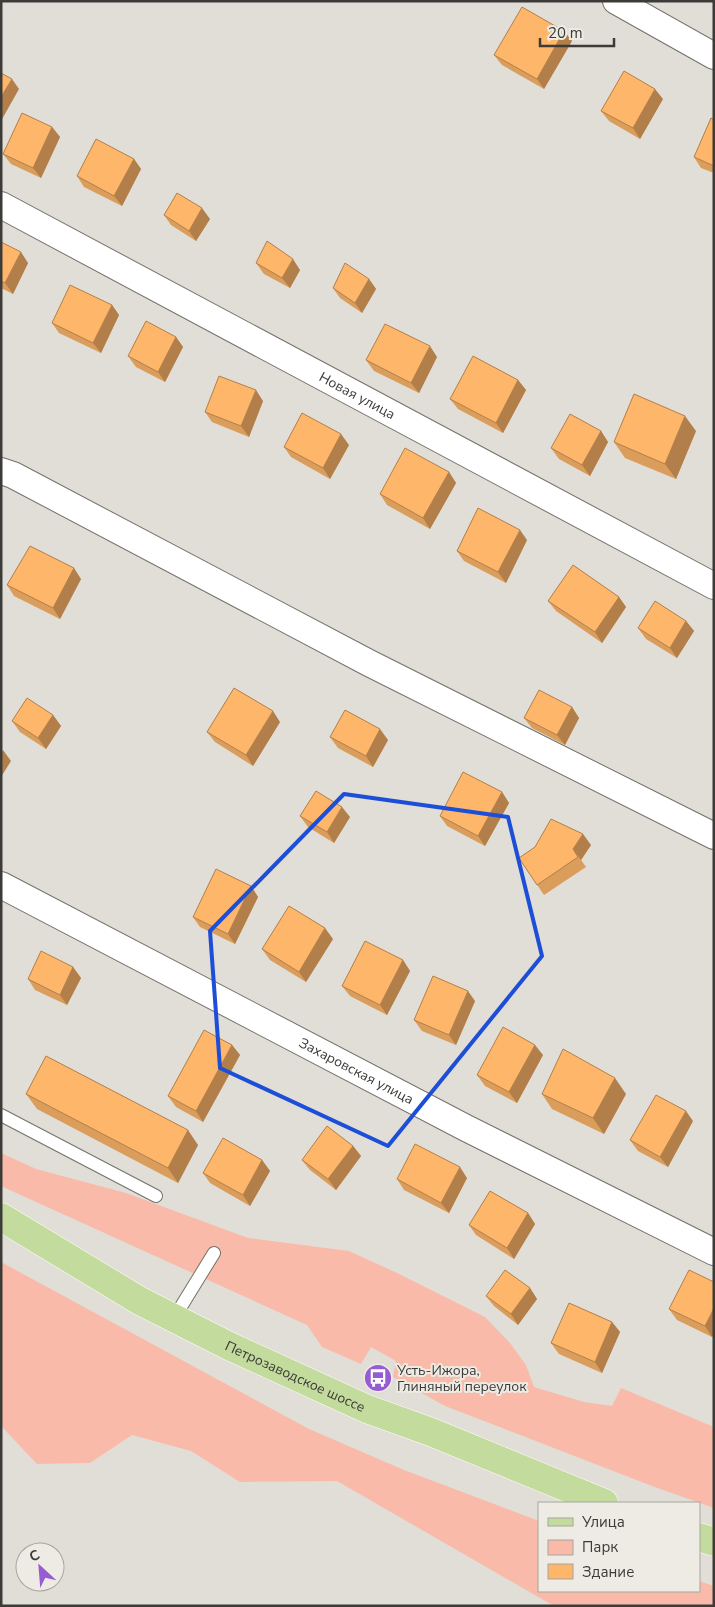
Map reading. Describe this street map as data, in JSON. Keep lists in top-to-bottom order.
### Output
{
  "streets": {
    "main road": ["Петрозаводское шоссе"],
    "street": ["Новая улица", "Захаровская улица"]
  },
  "places": {
    "bus stop": ["Усть-Ижора, Глиняный переулок"]
  },
  "legend": ["Улица", "Парк", "Здание"],
  "scale_bar": "20 m",
  "north": "top left"
}
